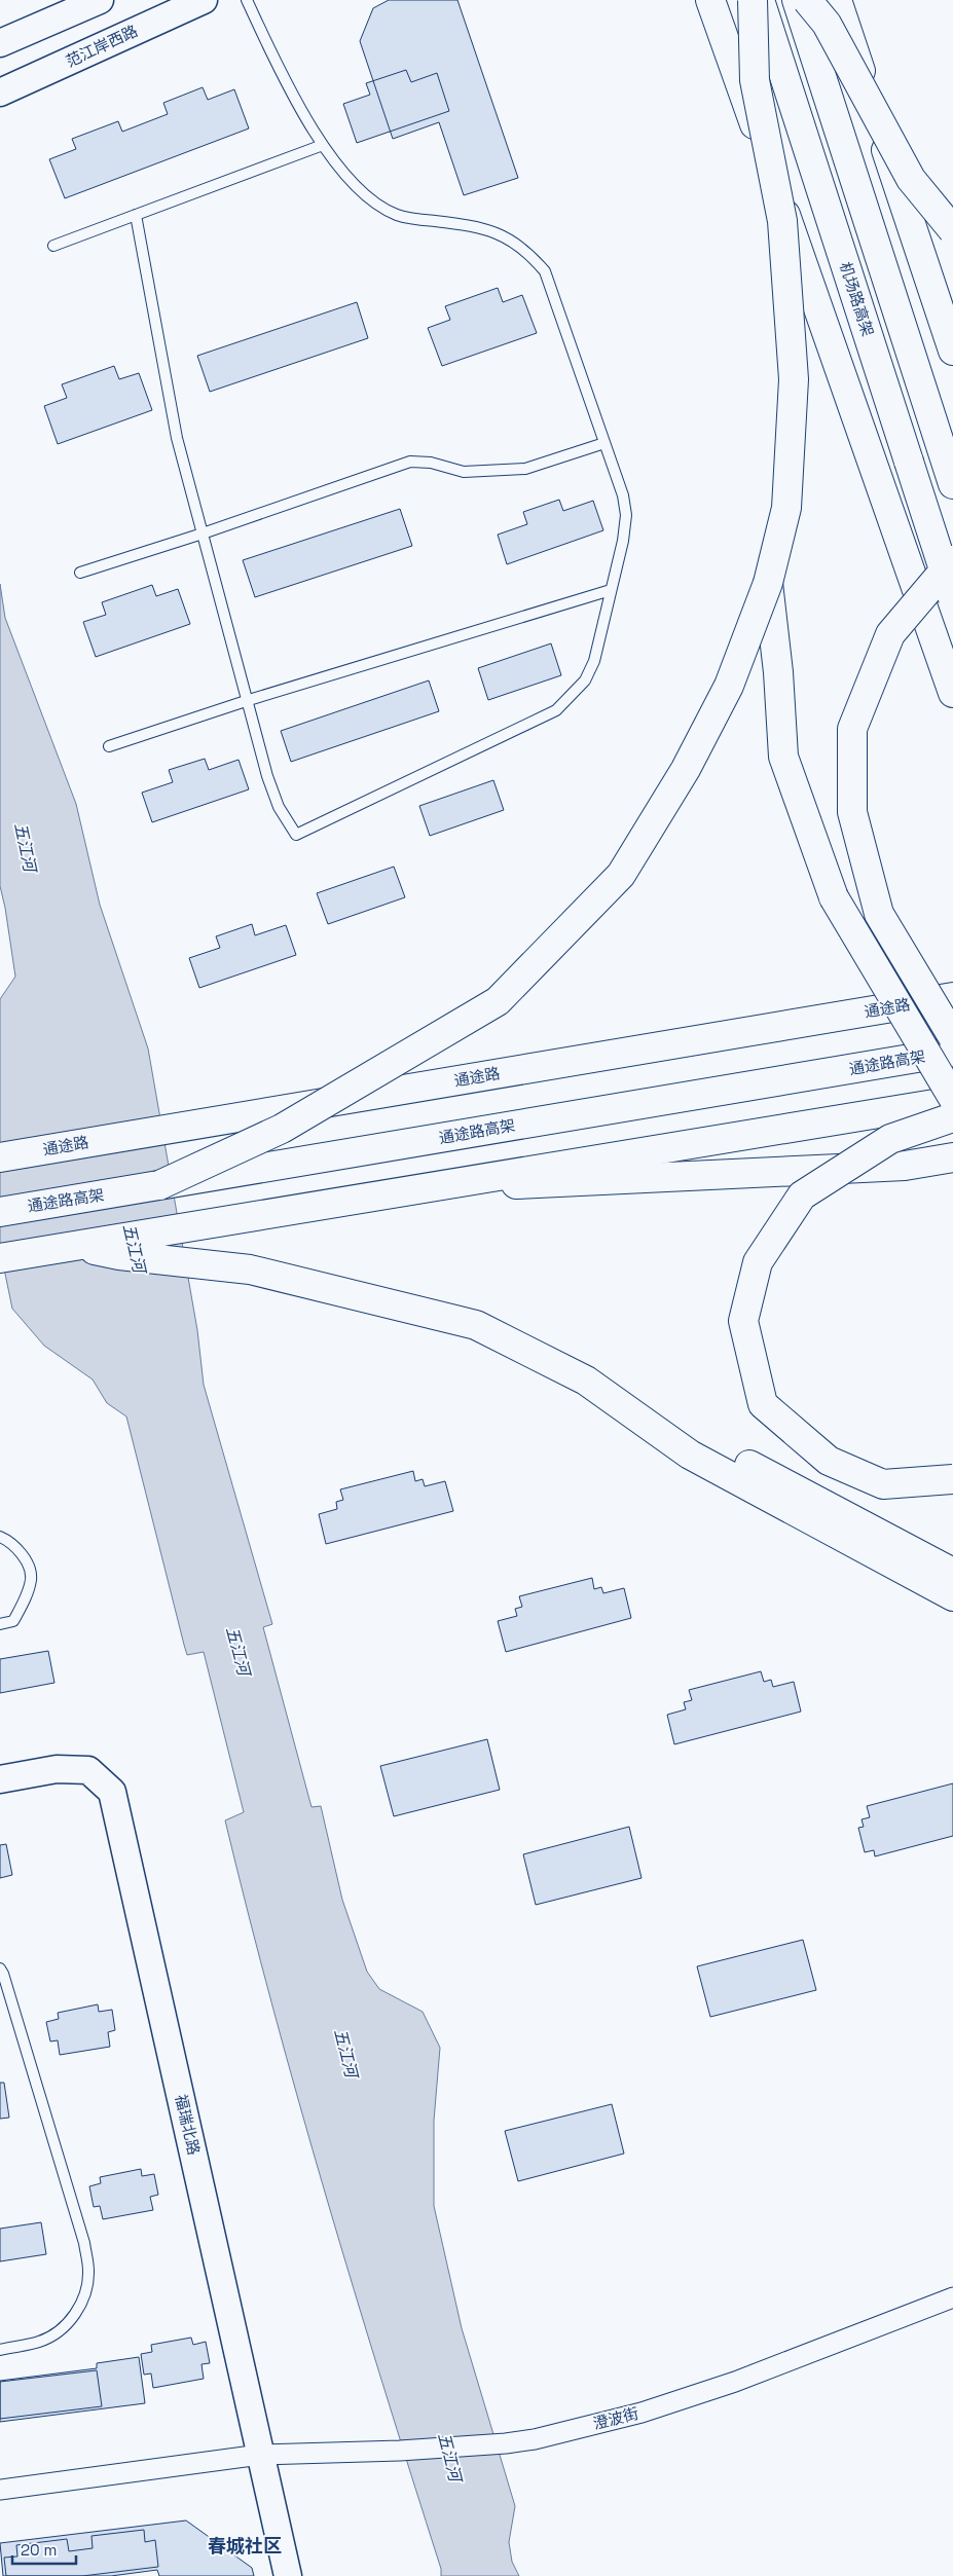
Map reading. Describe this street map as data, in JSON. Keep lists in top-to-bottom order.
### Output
{
  "streets": {
    "main road": ["机场路高架", "通途路", "通途路高架"],
    "street": ["范江岸西路", "福瑞北路", "澄波街"]
  },
  "crossings": [
    ["福瑞北路", "澄波街"]
  ],
  "districts": ["春城社区"],
  "water": ["五江河"],
  "scale_bar": "20 m"
}
